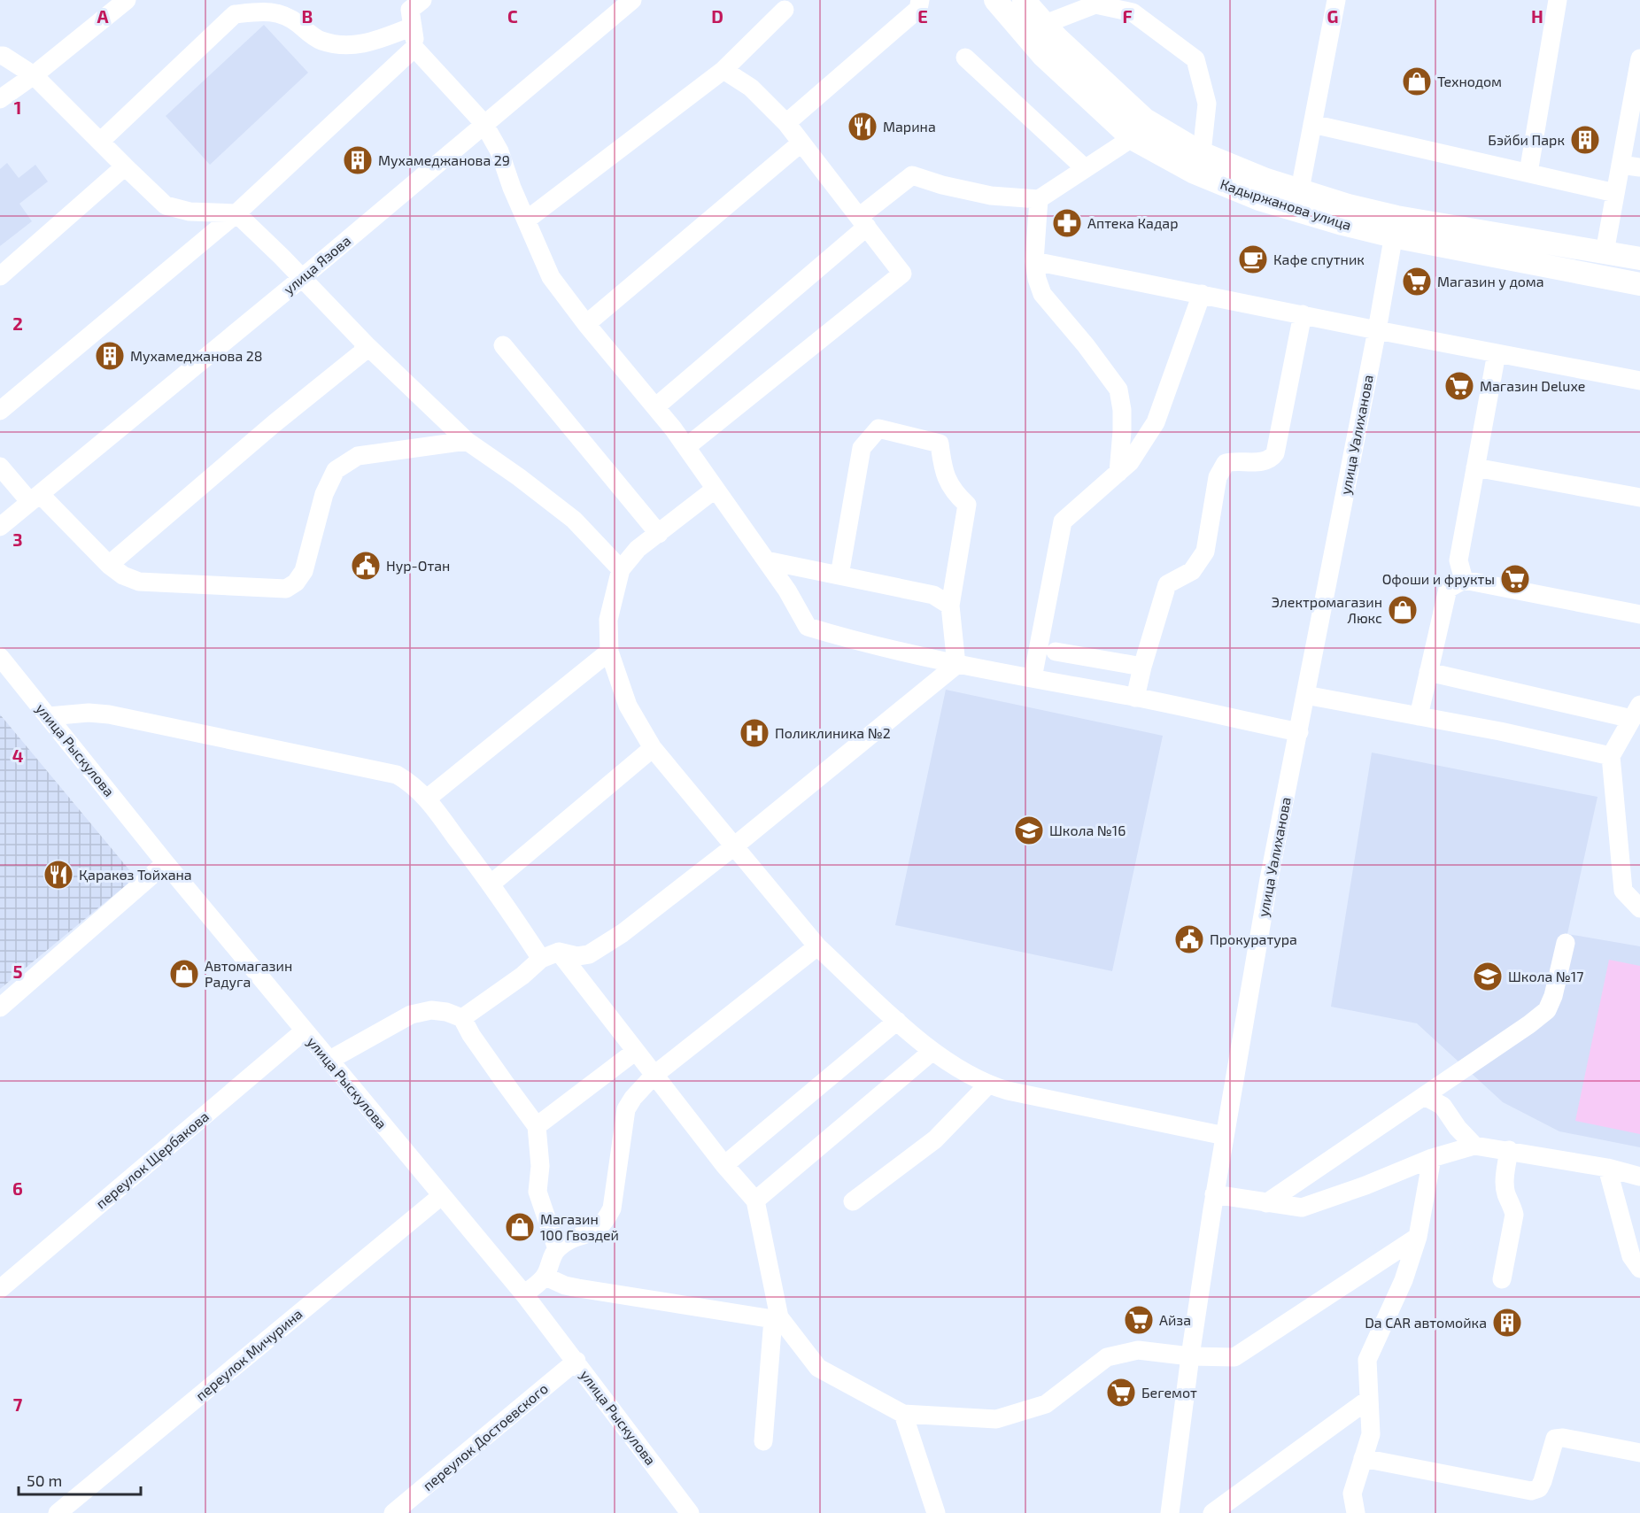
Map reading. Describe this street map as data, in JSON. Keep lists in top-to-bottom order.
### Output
{
  "streets": {
    "main road": ["Кадыржанова улица"],
    "street": [
      "улица Язова",
      "улица Уалиханова",
      "улица Рыскулова",
      "переулок Щербакова",
      "переулок Мичурина",
      "переулок Достоевского"
    ]
  },
  "crossings": [
    ["Кадыржанова улица", "улица Уалиханова"],
    ["улица Рыскулова", "переулок Щербакова"],
    ["улица Рыскулова", "переулок Мичурина"],
    ["улица Рыскулова", "переулок Достоевского"]
  ],
  "places": {
    "shop": [
      "Технодом",
      "Электромагазин Люкс",
      "Автомагазин Радуга",
      "Магазин 100 Гвоздей"
    ],
    "restaurant": ["Марина", "Қаракөз Тойхана"],
    "building": [
      "Бэйби Парк",
      "Мухамеджанова 29",
      "Мухамеджанова 28",
      "Da CAR автомойка"
    ],
    "pharmacy": ["Аптека Кадар"],
    "cafe": ["Кафе спутник"],
    "supermarket": [
      "Магазин у дома",
      "Магазин Deluxe",
      "Офоши и фрукты",
      "Айза",
      "Бегемот"
    ],
    "public building": ["Нур-Отан", "Прокуратура"],
    "hospital": ["Поликлиника №2"],
    "school or university": ["Школа №16", "Школа №17"]
  },
  "scale_bar": "50 m",
  "grid": {
    "columns": [
      "A",
      "B",
      "C",
      "D",
      "E",
      "F",
      "G",
      "H"
    ],
    "rows": [
      "1",
      "2",
      "3",
      "4",
      "5",
      "6",
      "7"
    ]
  }
}
